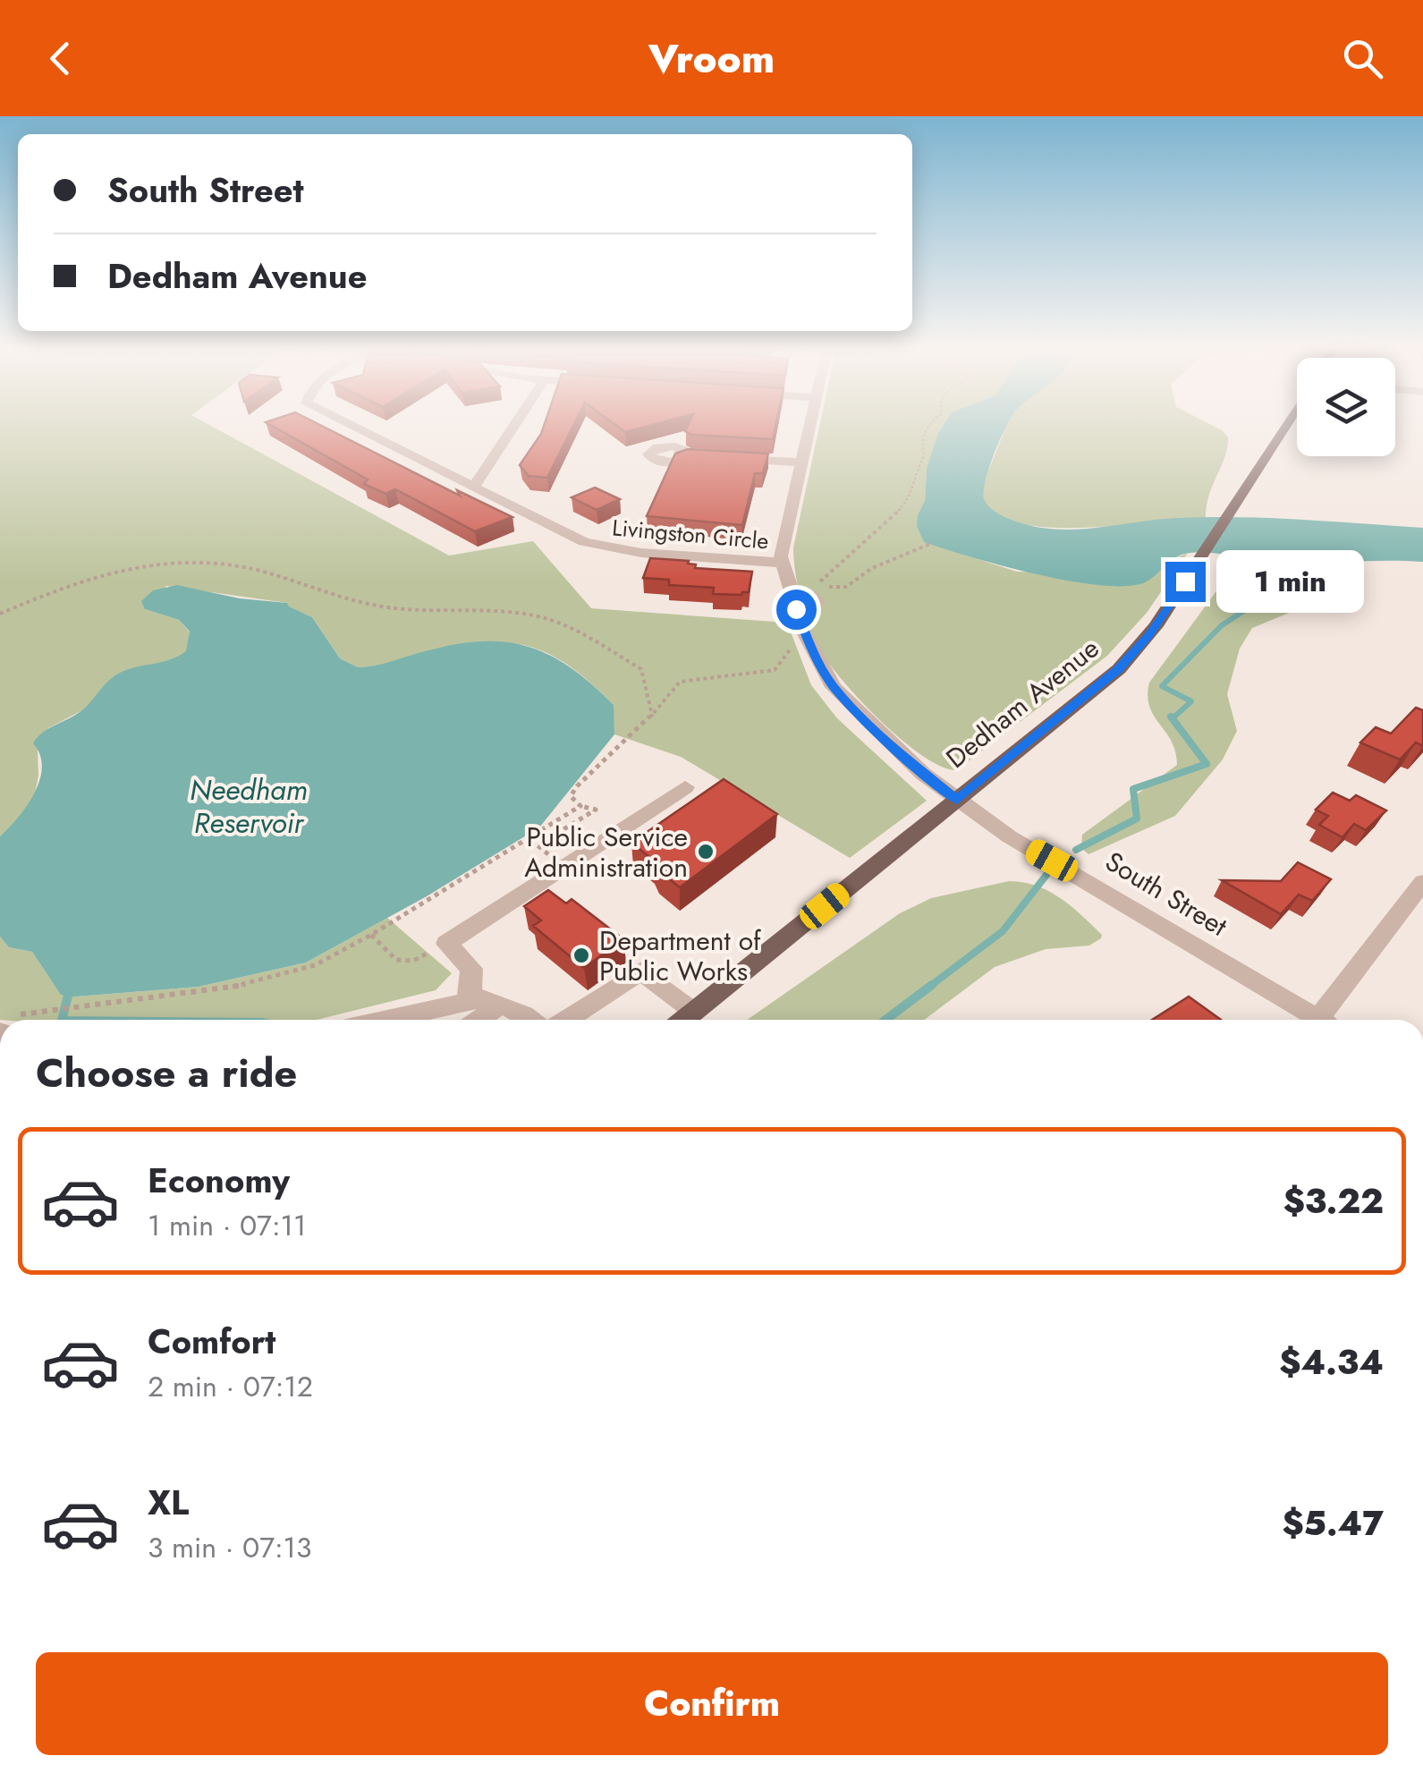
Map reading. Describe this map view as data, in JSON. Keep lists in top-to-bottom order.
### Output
{
  "streets": {
    "main road": ["Dedham Avenue"],
    "street": ["Livingston Circle", "South Street"]
  },
  "crossings": [
    ["Livingston Circle", "South Street"],
    ["Dedham Avenue", "South Street"]
  ],
  "water": ["Needham Reservoir"],
  "places": ["Public Service Administration", "Department of Public Works"],
  "page": {
    "header": "Vroom",
    "banner": ["South Street", "Dedham Avenue"],
    "bubble": "1 min",
    "heading": "Choose a ride",
    "list": [
      {
        "name": "Economy",
        "note": "1 min · 07:11",
        "value": "$3.22"
      },
      {
        "name": "Comfort",
        "note": "2 min · 07:12",
        "value": "$4.34"
      },
      {
        "name": "XL",
        "note": "3 min · 07:13",
        "value": "$5.47"
      }
    ],
    "buttons": "Confirm"
  }
}
